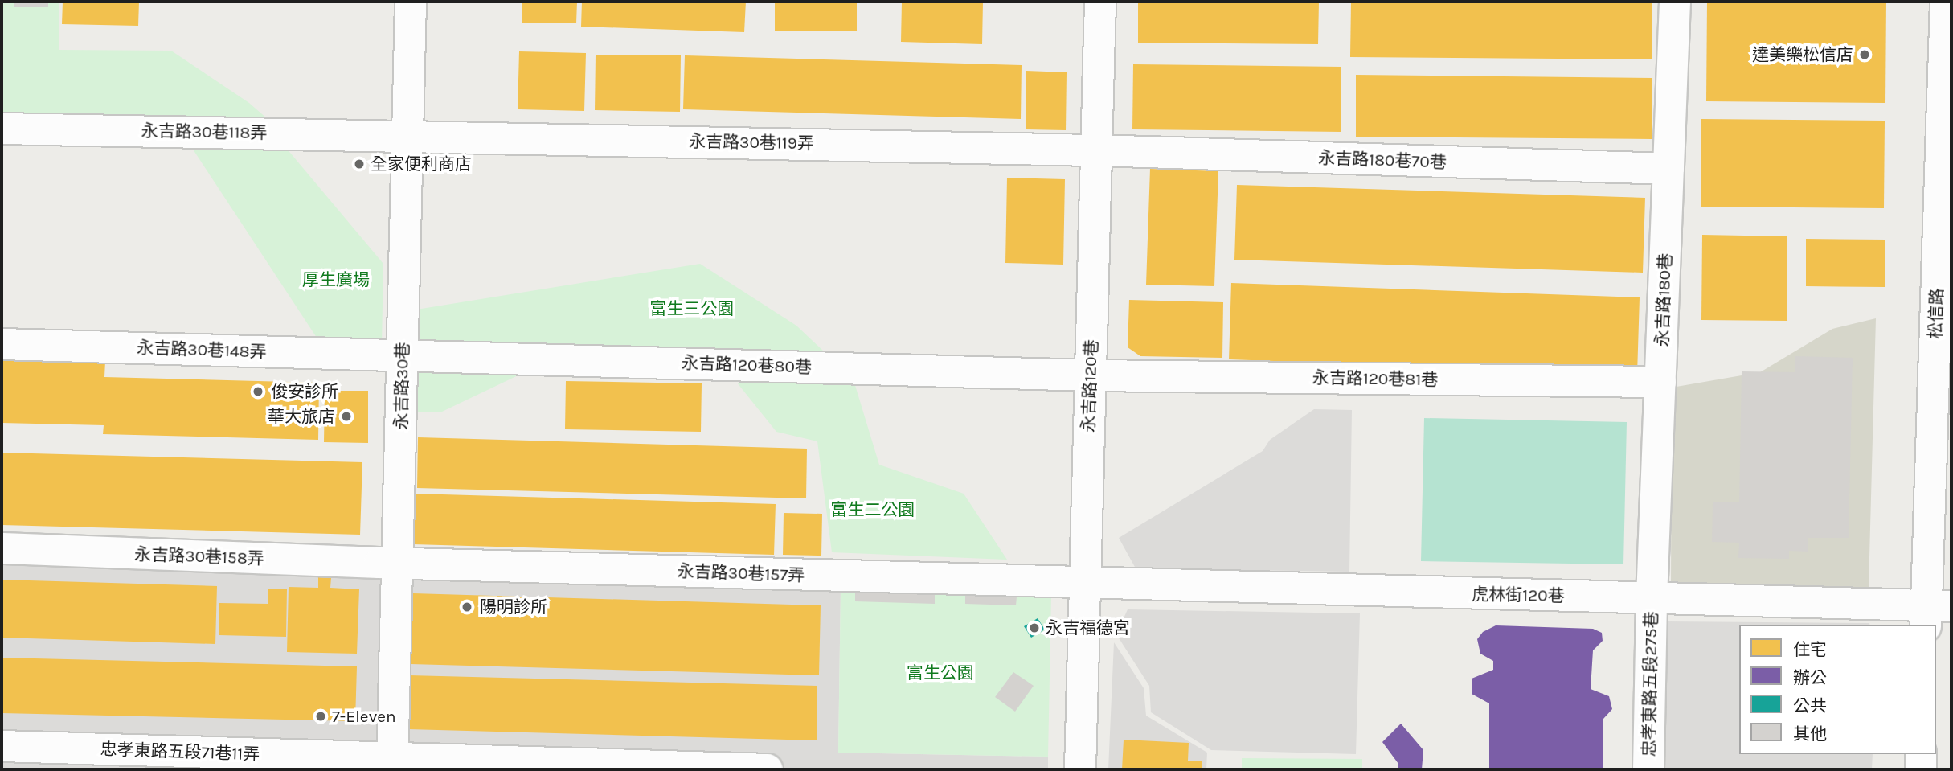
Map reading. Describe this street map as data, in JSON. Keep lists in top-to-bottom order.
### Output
{
  "streets": {
    "street": [
      "永吉路30巷118弄",
      "永吉路30巷119弄",
      "永吉路180巷70巷",
      "永吉路180巷",
      "松信路",
      "永吉路30巷148弄",
      "永吉路120巷80巷",
      "永吉路120巷81巷",
      "永吉路30巷",
      "永吉路120巷",
      "永吉路30巷158弄",
      "永吉路30巷157弄",
      "虎林街120巷",
      "忠孝東路五段275巷",
      "忠孝東路五段71巷11弄"
    ]
  },
  "crossings": [
    ["永吉路30巷118弄", "永吉路30巷119弄"],
    ["永吉路30巷118弄", "永吉路30巷"],
    ["永吉路30巷119弄", "永吉路180巷70巷"],
    ["永吉路30巷119弄", "永吉路30巷"],
    ["永吉路30巷119弄", "永吉路120巷"],
    ["永吉路180巷70巷", "永吉路180巷"],
    ["永吉路180巷70巷", "永吉路120巷"],
    ["永吉路180巷", "永吉路120巷81巷"],
    ["永吉路180巷", "虎林街120巷"],
    ["永吉路180巷", "忠孝東路五段275巷"],
    ["松信路", "虎林街120巷"],
    ["永吉路30巷148弄", "永吉路120巷80巷"],
    ["永吉路30巷148弄", "永吉路30巷"],
    ["永吉路120巷80巷", "永吉路120巷81巷"],
    ["永吉路120巷80巷", "永吉路30巷"],
    ["永吉路120巷80巷", "永吉路120巷"],
    ["永吉路120巷81巷", "永吉路120巷"],
    ["永吉路30巷", "永吉路30巷158弄"],
    ["永吉路30巷", "永吉路30巷157弄"],
    ["永吉路30巷", "忠孝東路五段71巷11弄"],
    ["永吉路120巷", "永吉路30巷157弄"],
    ["永吉路120巷", "虎林街120巷"],
    ["永吉路30巷158弄", "永吉路30巷157弄"],
    ["永吉路30巷157弄", "虎林街120巷"],
    ["虎林街120巷", "忠孝東路五段275巷"]
  ],
  "parks": [
    "厚生廣場",
    "富生三公園",
    "富生二公園",
    "富生公園"
  ],
  "places": [
    "達美樂松信店",
    "全家便利商店",
    "俊安診所",
    "華大旅店",
    "陽明診所",
    "永吉福德宮",
    "7-Eleven"
  ],
  "legend": [
    "住宅",
    "辦公",
    "公共",
    "其他"
  ]
}
